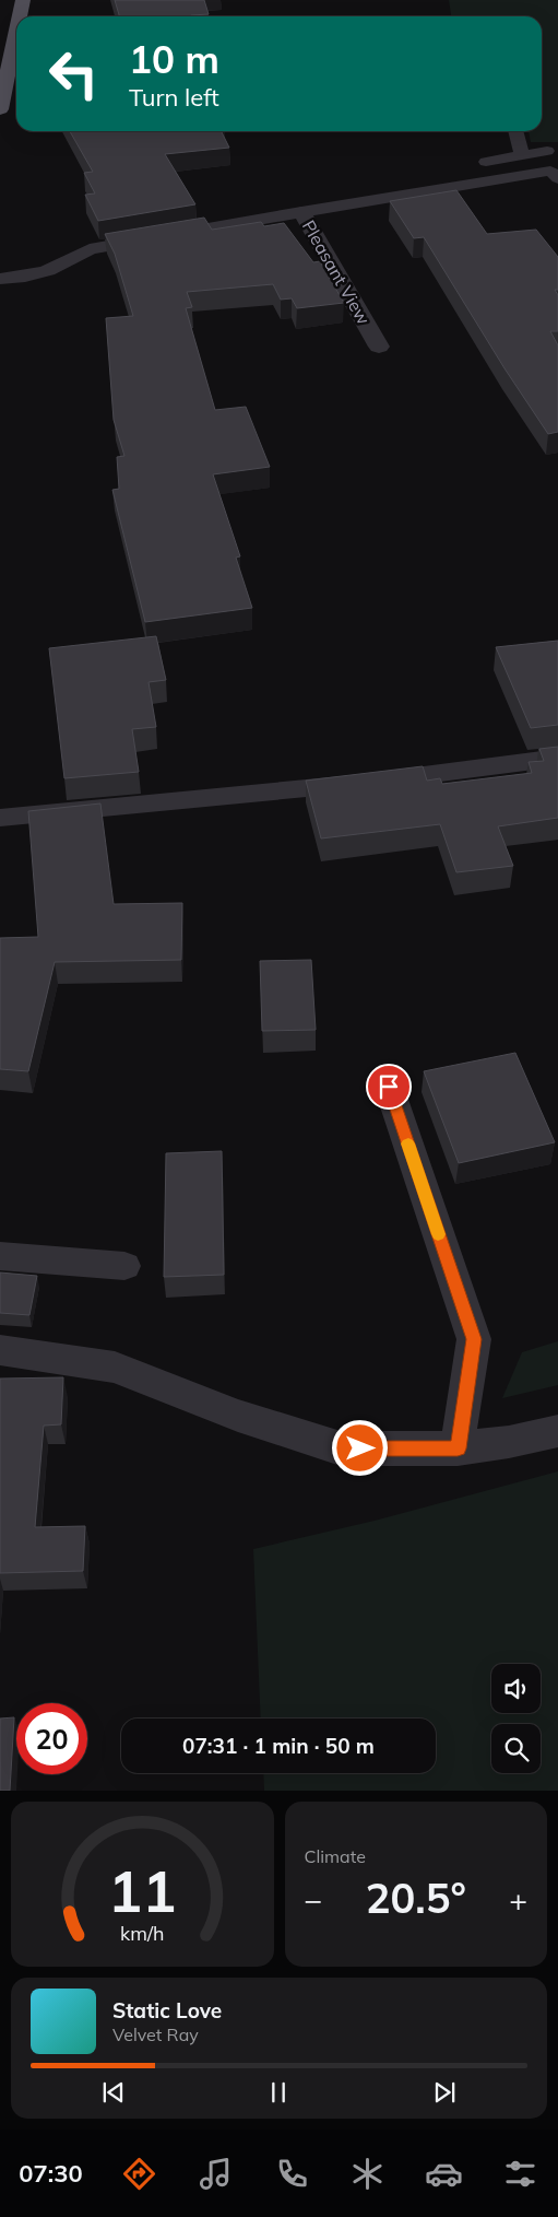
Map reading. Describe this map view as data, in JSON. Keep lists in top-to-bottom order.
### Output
{
  "streets": {
    "street": ["Pleasant View"]
  },
  "page": {
    "turn": ["10 m", "Turn left"],
    "limit": "20",
    "trip": "07:31 · 1 min · 50 m",
    "tile": "Climate",
    "heat": ["−", "20.5°", "+"],
    "song": ["Static Love", "Velvet Ray"],
    "tabs": "07:30",
    "gauge": ["11", "km/h"]
  }
}
